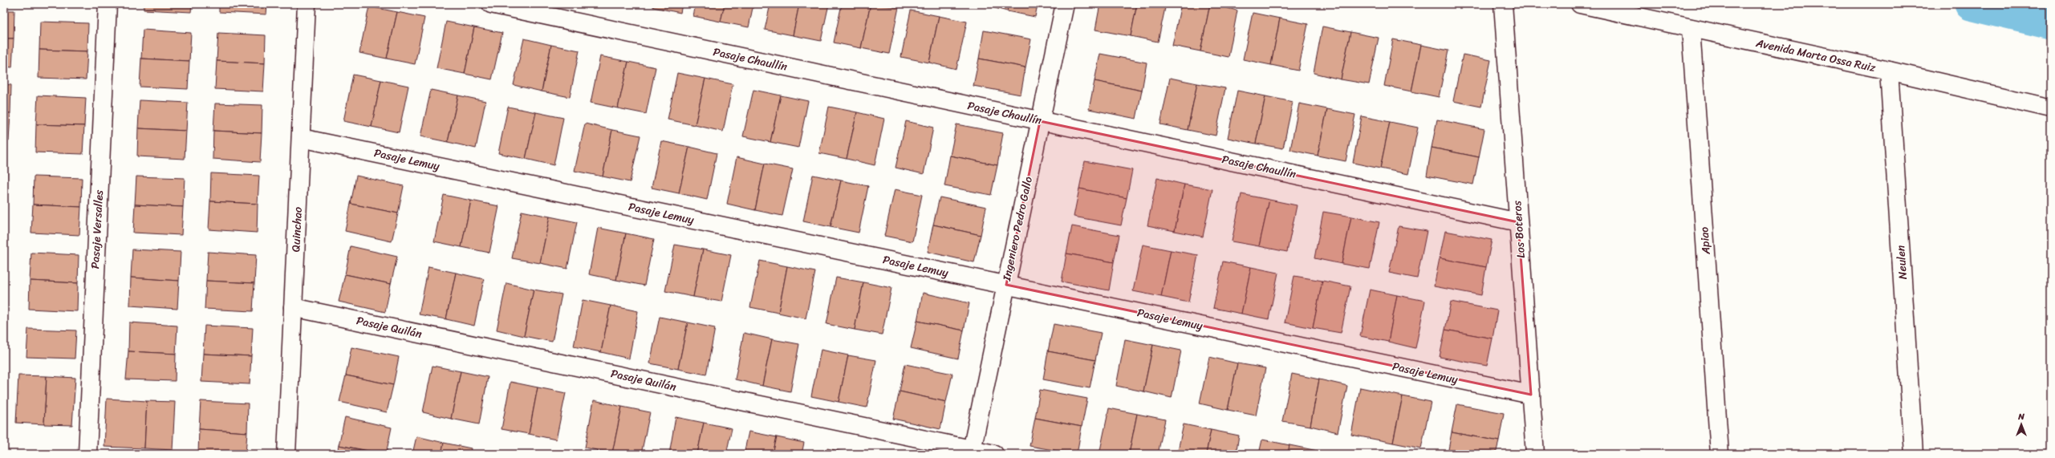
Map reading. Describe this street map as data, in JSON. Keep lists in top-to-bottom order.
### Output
{
  "streets": {
    "street": [
      "Avenida Marta Ossa Ruiz",
      "Pasaje Chaullín",
      "Pasaje Lemuy",
      "Ingeniero Pedro Gallo",
      "Pasaje Versalles",
      "Quinchao",
      "Los Boteros",
      "Apiao",
      "Neulen",
      "Pasaje Quilán"
    ]
  },
  "crossings": [
    ["Avenida Marta Ossa Ruiz", "Apiao"],
    ["Avenida Marta Ossa Ruiz", "Neulen"],
    ["Pasaje Chaullín", "Ingeniero Pedro Gallo"],
    ["Pasaje Chaullín", "Los Boteros"],
    ["Pasaje Lemuy", "Ingeniero Pedro Gallo"],
    ["Pasaje Lemuy", "Quinchao"],
    ["Pasaje Lemuy", "Los Boteros"],
    ["Ingeniero Pedro Gallo", "Pasaje Quilán"],
    ["Quinchao", "Pasaje Quilán"]
  ],
  "north": "top"
}
